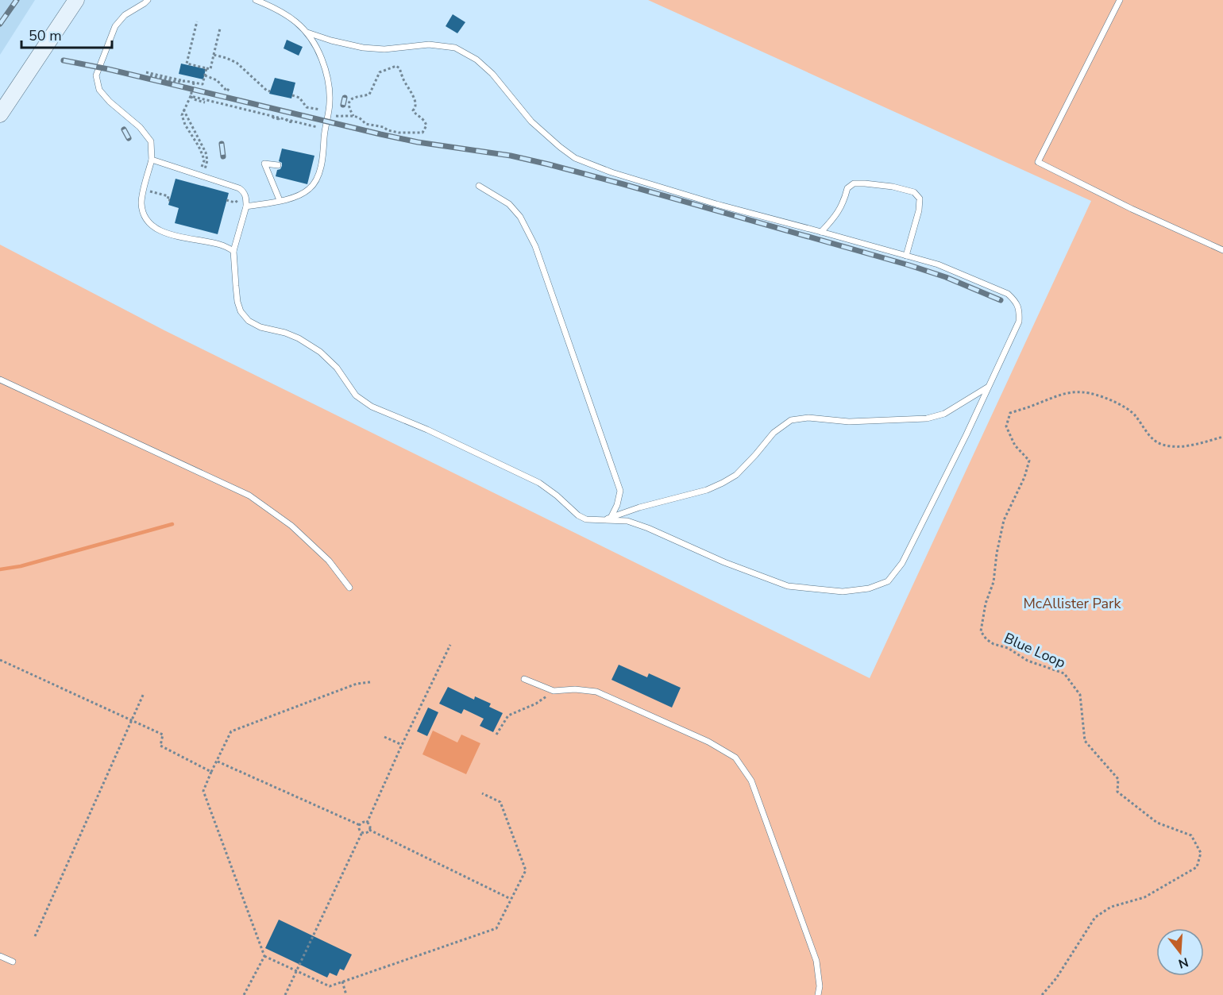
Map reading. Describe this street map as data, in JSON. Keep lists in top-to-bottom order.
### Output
{
  "streets": {
    "path": ["Blue Loop"]
  },
  "parks": ["McAllister Park"],
  "scale_bar": "50 m",
  "north": "bottom"
}
